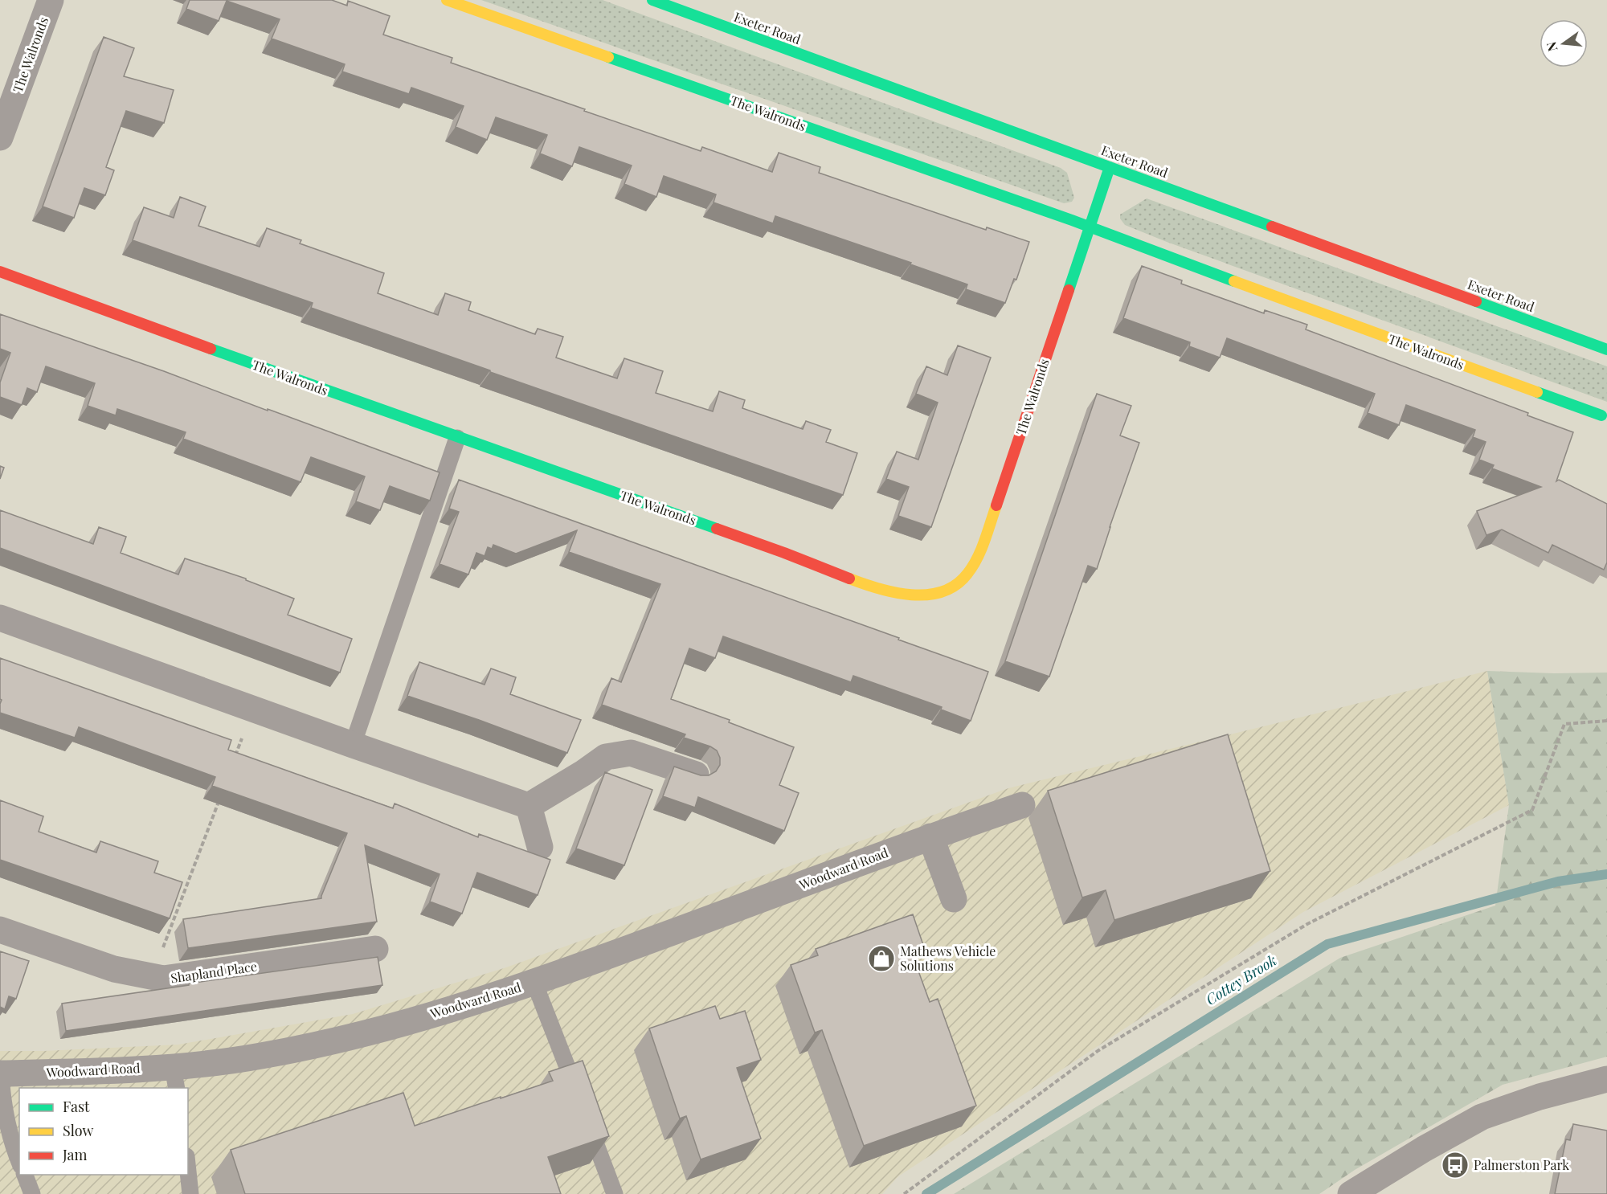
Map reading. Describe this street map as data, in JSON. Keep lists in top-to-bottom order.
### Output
{
  "streets": {
    "street": [
      "Exeter Road",
      "The Walronds",
      "Woodward Road",
      "Shapland Place"
    ]
  },
  "crossings": [
    ["Exeter Road", "The Walronds"]
  ],
  "water": ["Cottey Brook"],
  "places": {
    "shop": ["Mathews Vehicle Solutions"],
    "bus stop": ["Palmerston Park"]
  },
  "legend": ["Fast", "Slow", "Jam"],
  "north": "left"
}
